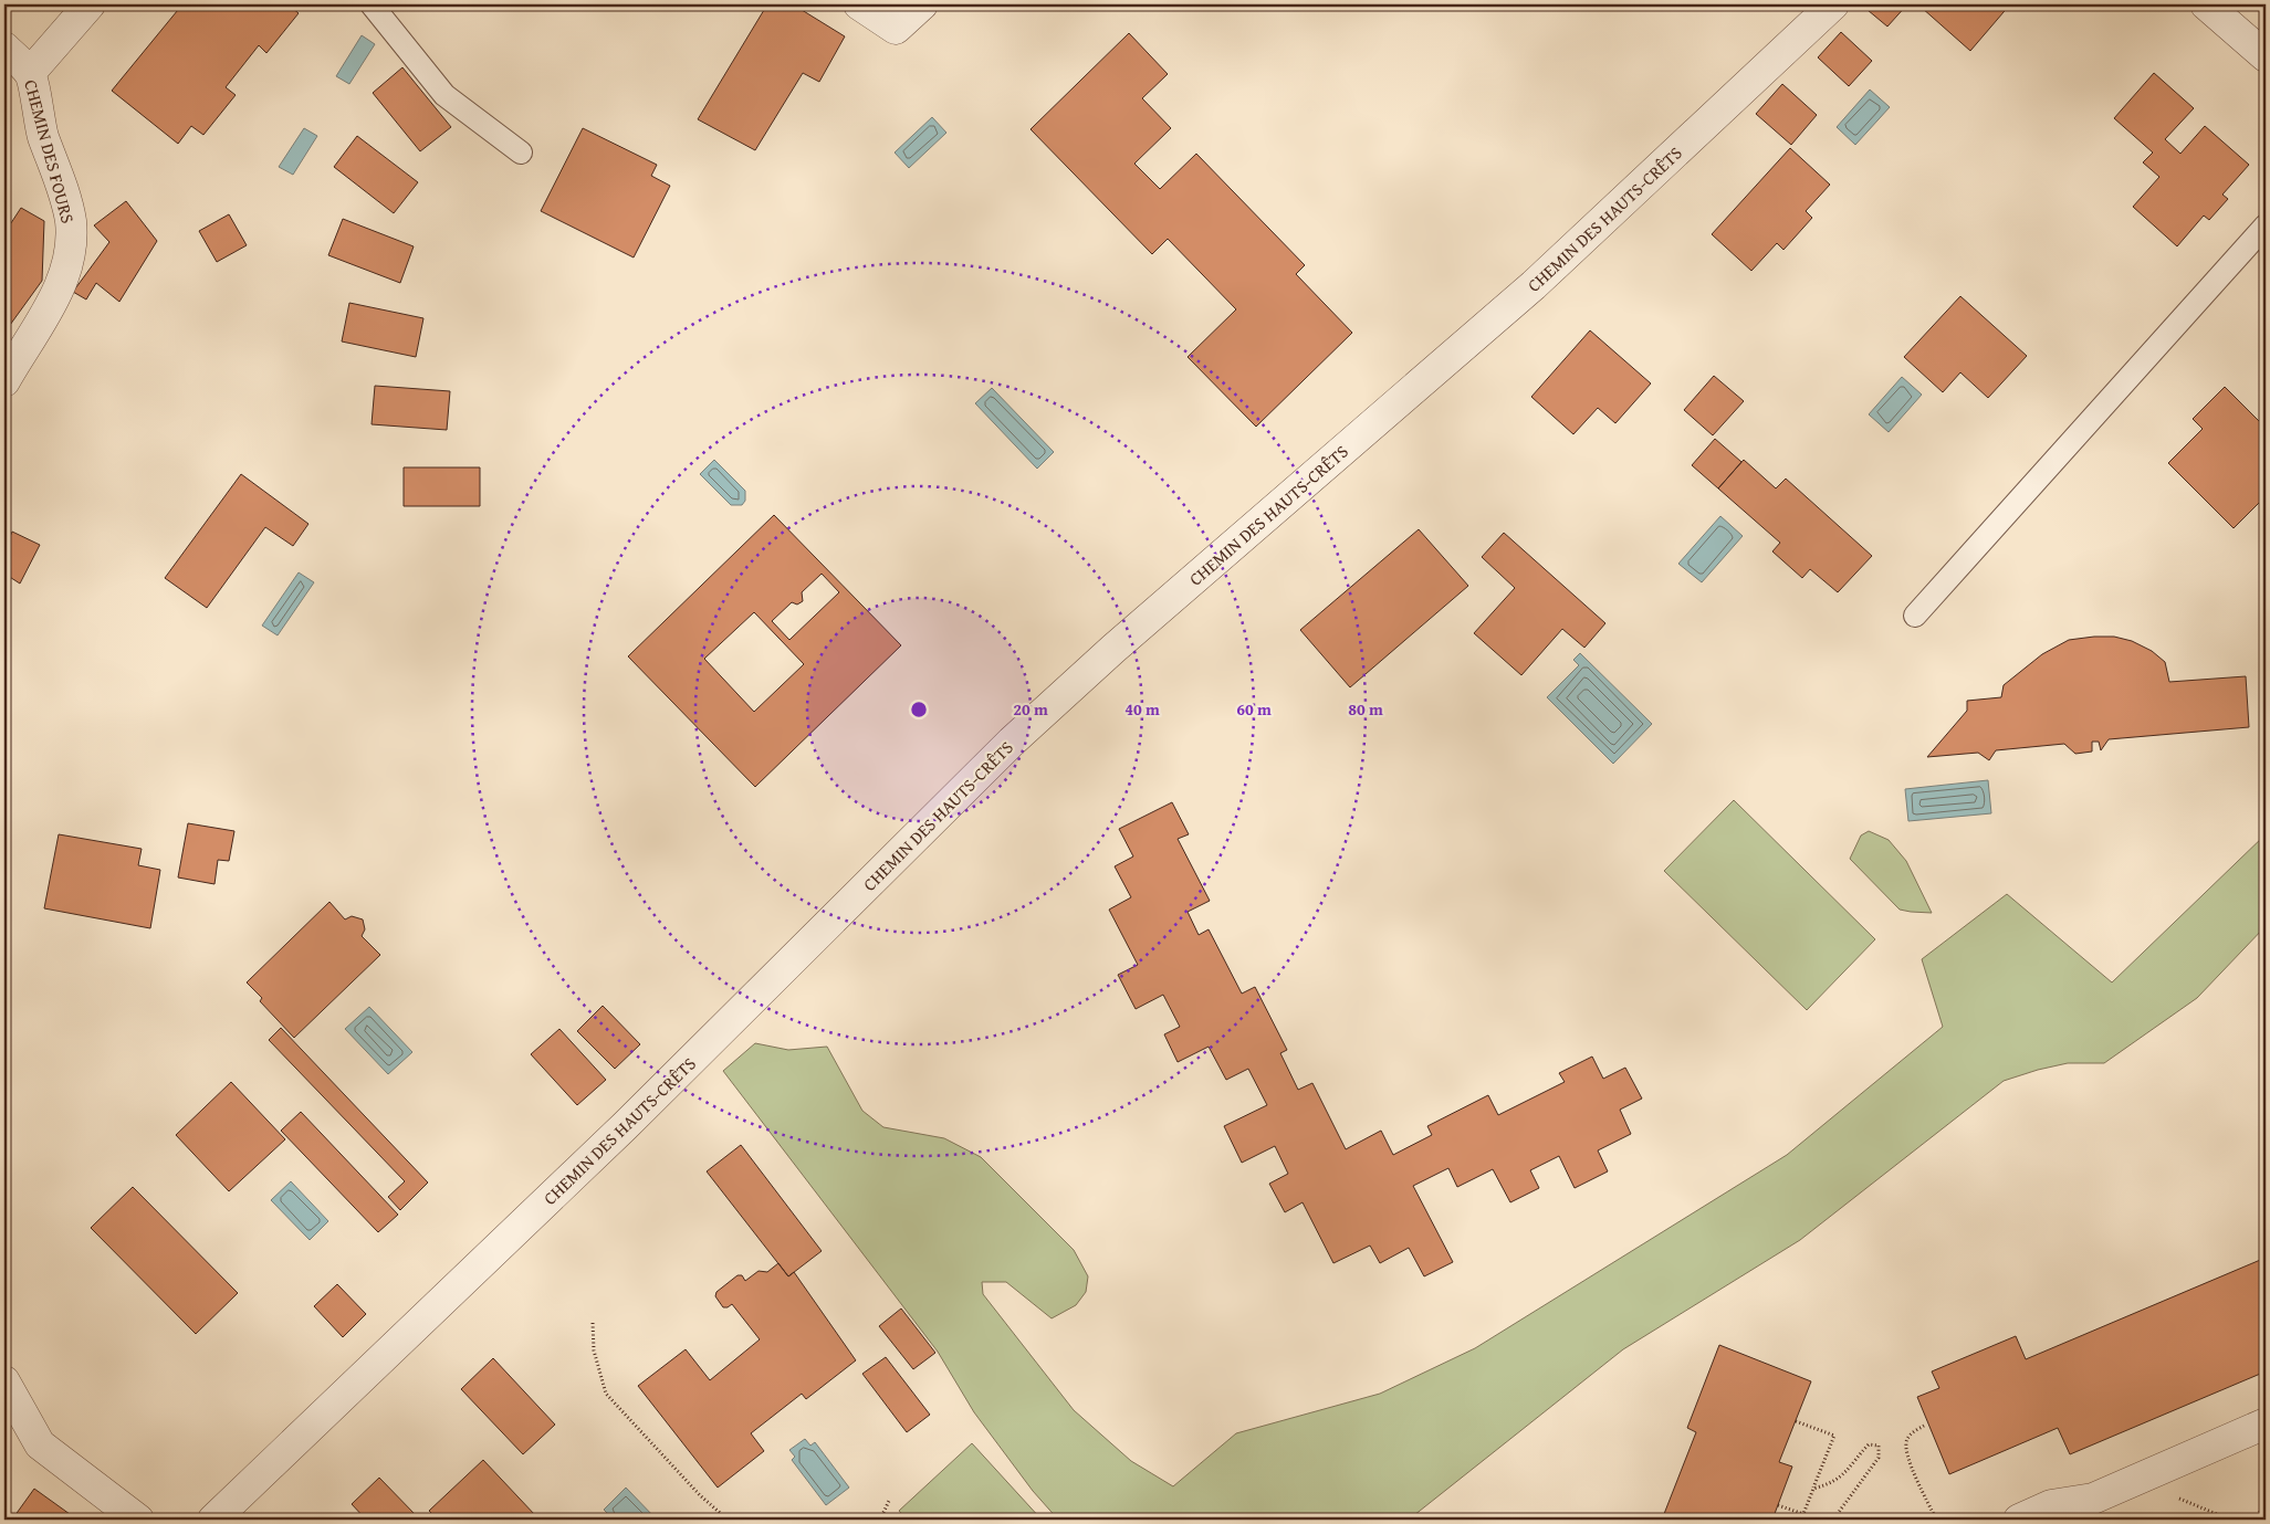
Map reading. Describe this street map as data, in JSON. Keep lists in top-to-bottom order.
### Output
{
  "streets": {
    "street": ["CHEMIN DES FOURS", "CHEMIN DES HAUTS-CRÊTS"]
  },
  "rings": [
    "20 m",
    "40 m",
    "60 m",
    "80 m"
  ]
}
